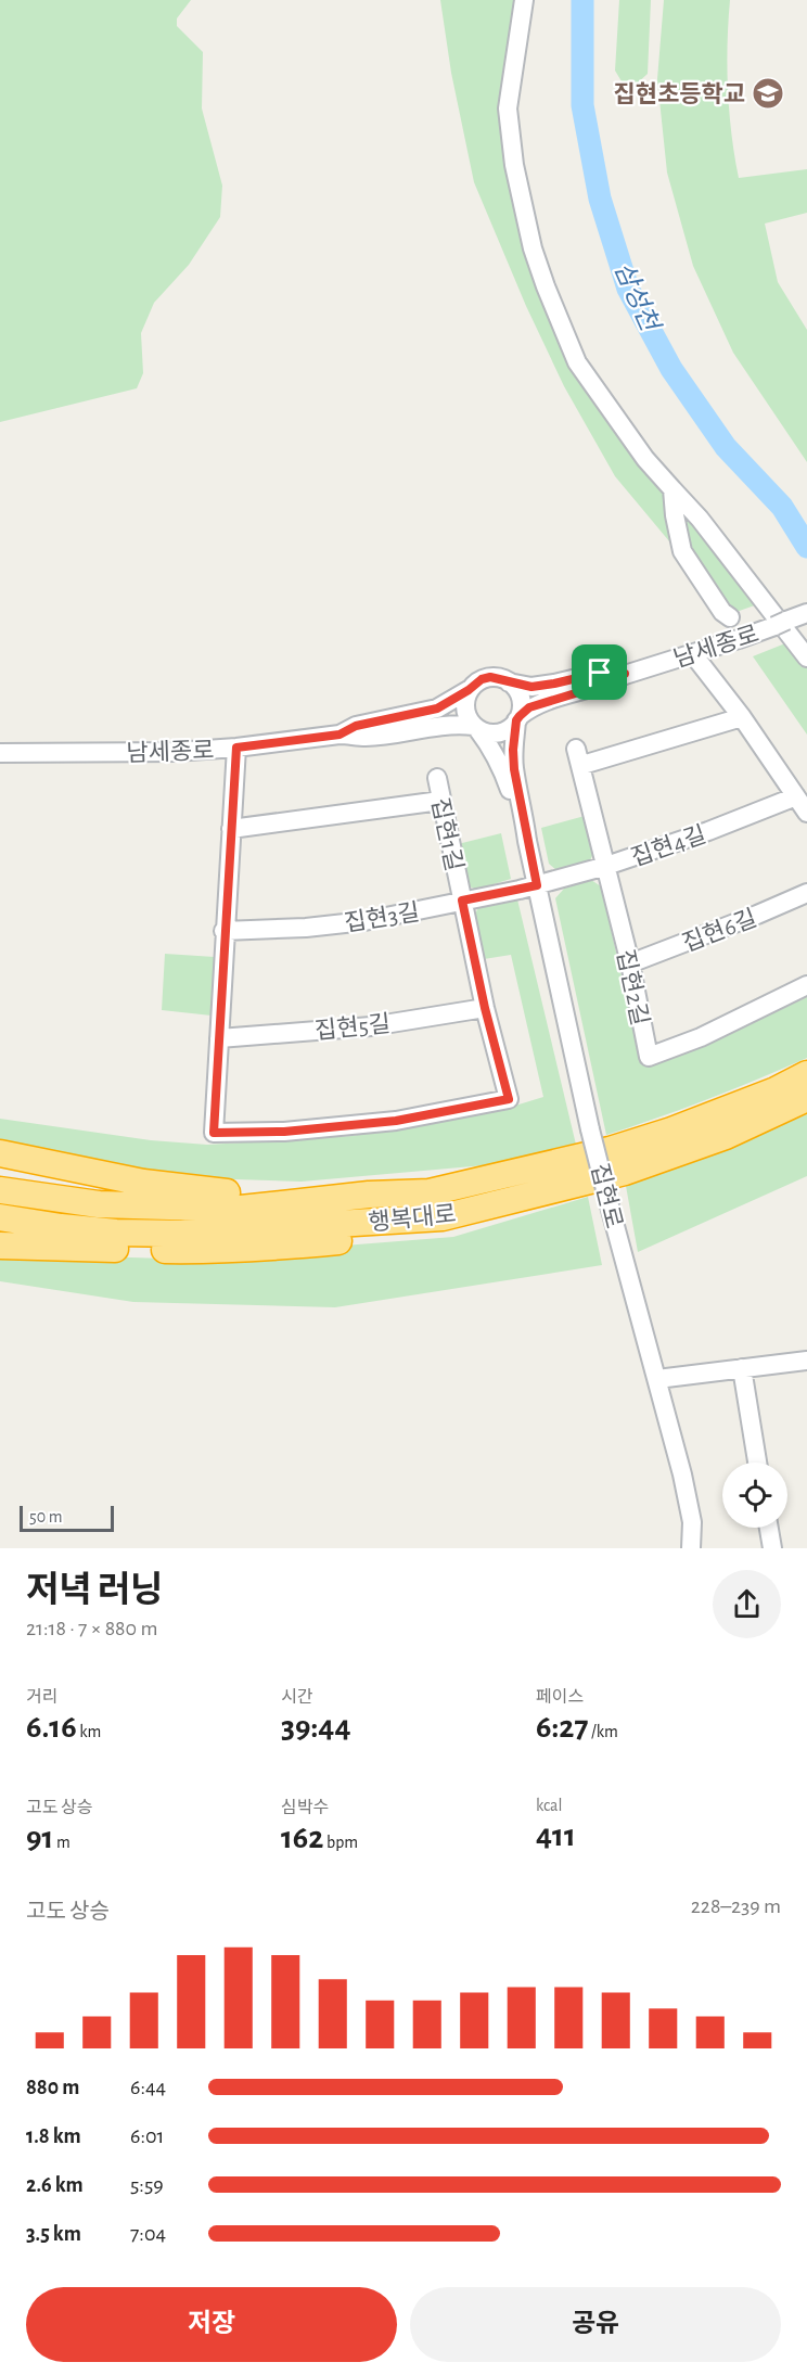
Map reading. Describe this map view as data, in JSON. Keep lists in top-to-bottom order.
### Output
{
  "streets": {
    "highway": ["행복대로"],
    "street": [
      "남세종로",
      "집현1길",
      "집현4길",
      "집현3길",
      "집현6길",
      "집현2길",
      "집현5길",
      "집현로"
    ]
  },
  "crossings": [
    ["남세종로", "집현1길"],
    ["남세종로", "집현로"],
    ["집현1길", "집현3길"],
    ["집현1길", "집현5길"],
    ["집현4길", "집현3길"],
    ["집현4길", "집현2길"],
    ["집현4길", "집현로"],
    ["집현3길", "집현로"],
    ["집현6길", "집현2길"]
  ],
  "water": ["삼성천"],
  "places": {
    "school or university": ["집현초등학교"]
  },
  "scale_bar": "50 m",
  "page": {
    "scale": "50 m",
    "heading": ["저녁 러닝", "21:18 · 7 × 880 m"],
    "stats": [
      ["거리", "6.16 km"],
      ["시간", "39:44"],
      ["페이스", "6:27 /km"],
      ["고도 상승", "91 m"],
      ["심박수", "162 bpm"],
      ["kcal", "411"]
    ],
    "chart": ["고도 상승", "228–239 m"],
    "list": [
      {
        "name": "880 m",
        "note": "6:44"
      },
      {
        "name": "1.8 km",
        "note": "6:01"
      },
      {
        "name": "2.6 km",
        "note": "5:59"
      },
      {
        "name": "3.5 km",
        "note": "7:04"
      }
    ],
    "buttons": ["저장", "공유"]
  }
}
